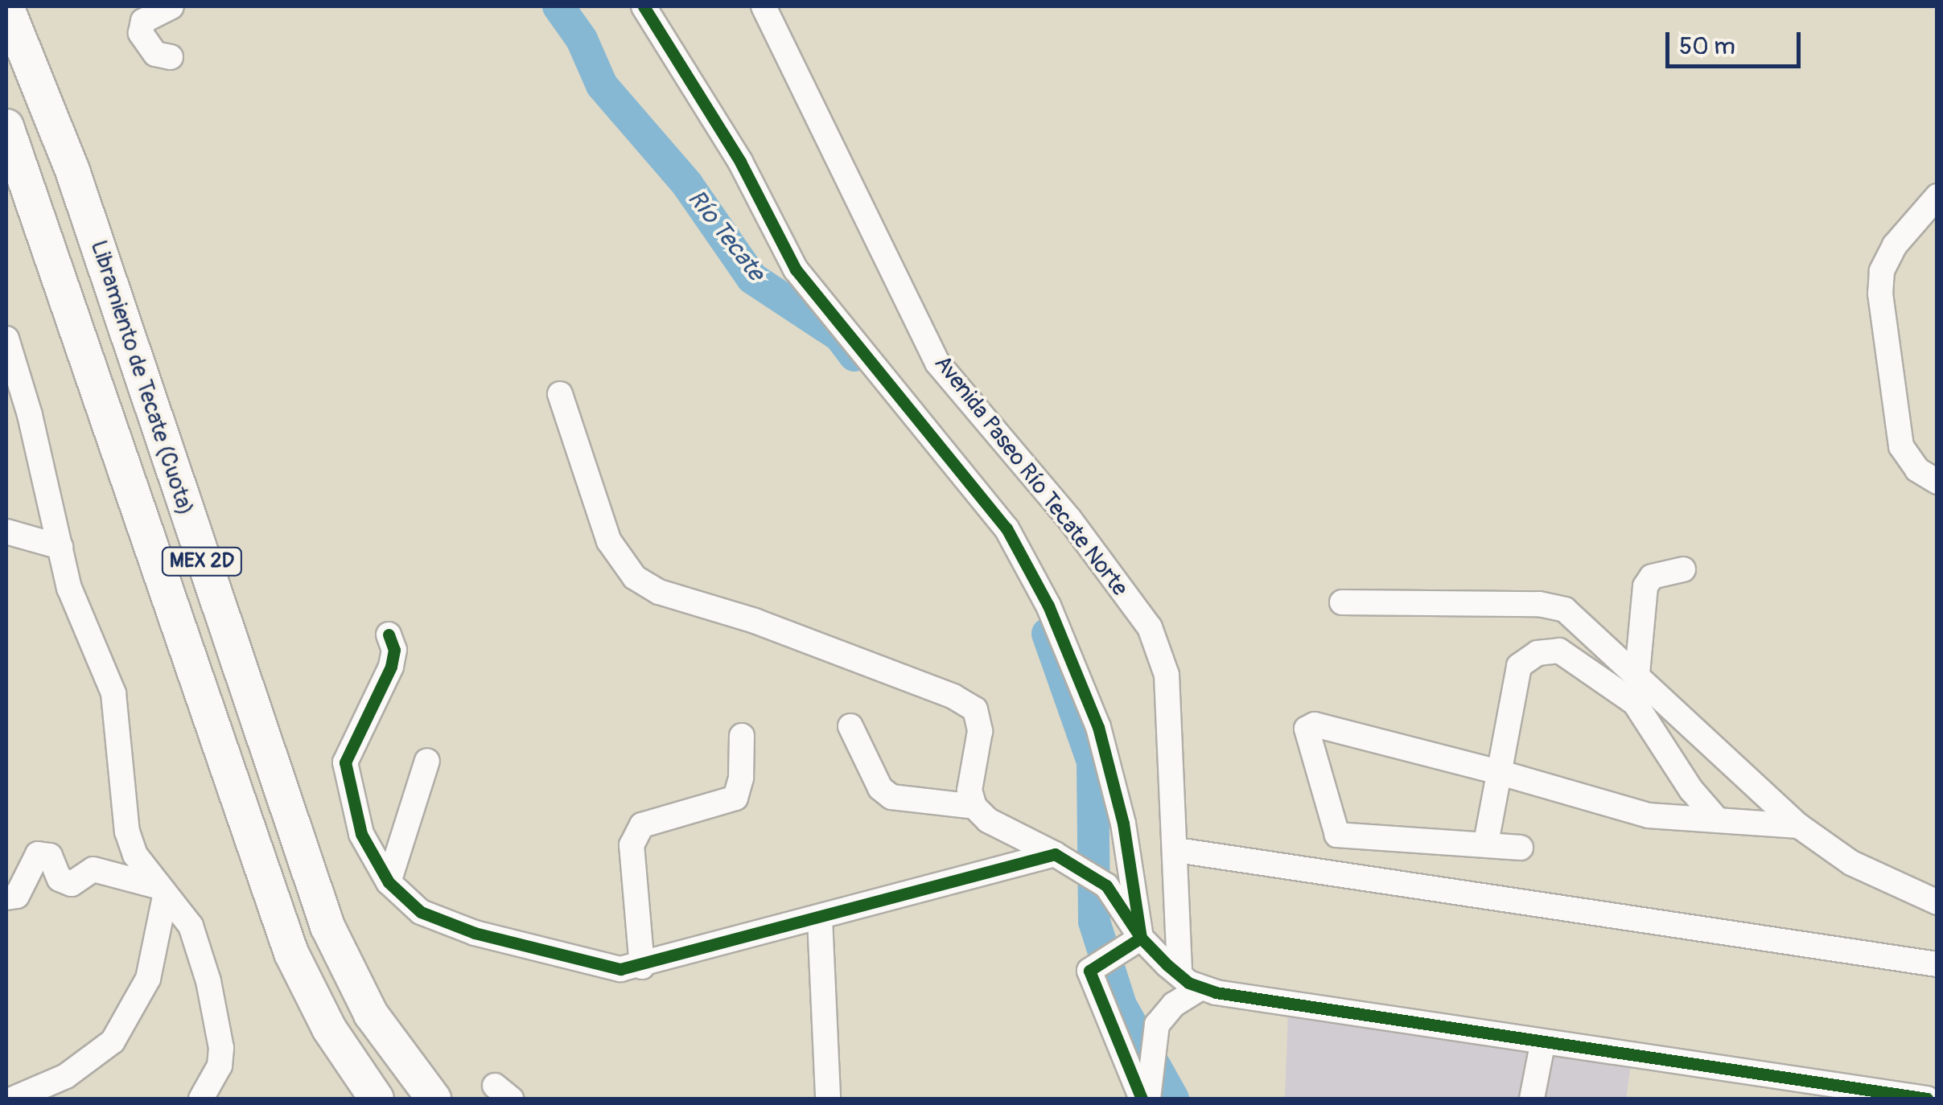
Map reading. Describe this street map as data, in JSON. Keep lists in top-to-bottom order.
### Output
{
  "streets": {
    "highway": ["Libramiento de Tecate (Cuota)", "MEX 2D"],
    "street": ["Avenida Paseo Río Tecate Norte"]
  },
  "water": ["Río Tecate"],
  "scale_bar": "50 m"
}
